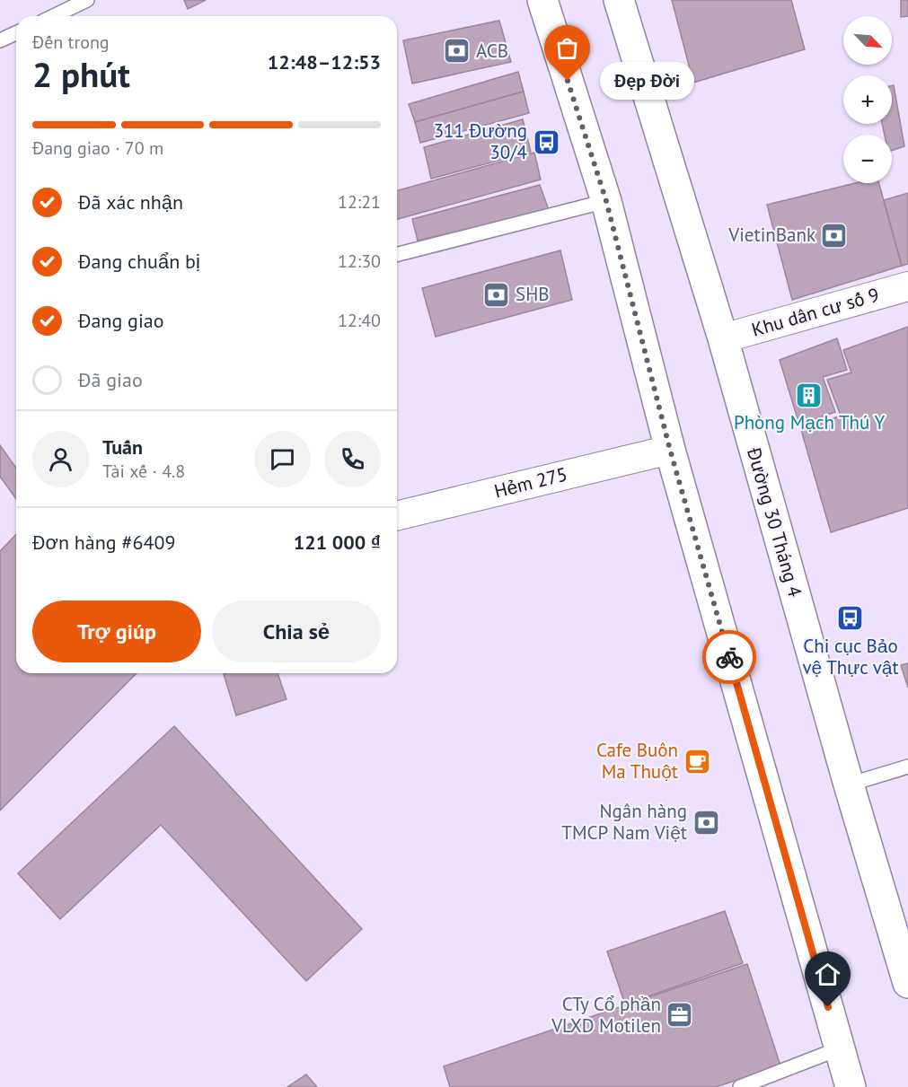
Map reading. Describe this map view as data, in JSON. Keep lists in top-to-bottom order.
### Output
{
  "streets": {
    "main road": ["Đường 30 Tháng 4"],
    "street": ["Khu dân cư số 9", "Hẻm 275"]
  },
  "crossings": [
    ["Khu dân cư số 9", "Đường 30 Tháng 4"]
  ],
  "places": {
    "bank": [
      "ACB",
      "VietinBank",
      "SHB",
      "Ngân hàng TMCP Nam Việt"
    ],
    "other": ["Đẹp Đời"],
    "bus stop": ["311 Đường 30/4", "Chi cục Bảo vệ Thực vật"],
    "building": ["Phòng Mạch Thú Y"],
    "cafe": ["Cafe Buôn Ma Thuột"],
    "office": ["CTy Cổ phần VLXD Motilen"]
  },
  "north": "bottom right",
  "page": {
    "map_buttons": ["+", "−"],
    "heading": ["2 phút", "Đến trong", "12:48–12:53"],
    "panel": [
      "Tuấn",
      "Tài xế · 4.8",
      "Đơn hàng #6409",
      "121 000 ₫"
    ],
    "bubble": "Đẹp Đời",
    "bar": "Đang giao · 70 m",
    "list": [
      ["Đã xác nhận", "12:21"],
      ["Đang chuẩn bị", "12:30"],
      ["Đang giao", "12:40"],
      "Đã giao"
    ],
    "buttons": ["Trợ giúp", "Chia sẻ"]
  }
}
